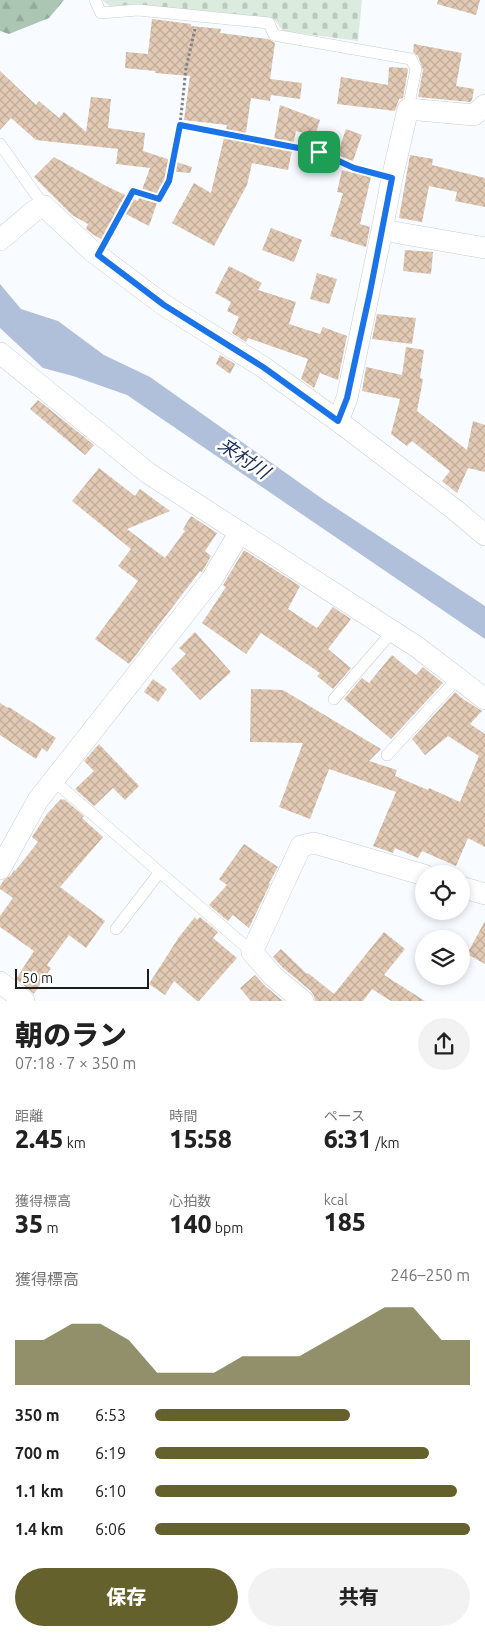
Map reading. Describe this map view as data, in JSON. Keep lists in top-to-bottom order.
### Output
{
  "water": ["来村川"],
  "scale_bar": "50 m",
  "page": {
    "scale": "50 m",
    "heading": ["朝のラン", "07:18 · 7 × 350 m"],
    "stats": [
      ["距離", "2.45 km"],
      ["時間", "15:58"],
      ["ペース", "6:31 /km"],
      ["獲得標高", "35 m"],
      ["心拍数", "140 bpm"],
      ["kcal", "185"]
    ],
    "chart": ["獲得標高", "246–250 m"],
    "list": [
      {
        "name": "350 m",
        "note": "6:53"
      },
      {
        "name": "700 m",
        "note": "6:19"
      },
      {
        "name": "1.1 km",
        "note": "6:10"
      },
      {
        "name": "1.4 km",
        "note": "6:06"
      }
    ],
    "buttons": ["保存", "共有"]
  }
}
